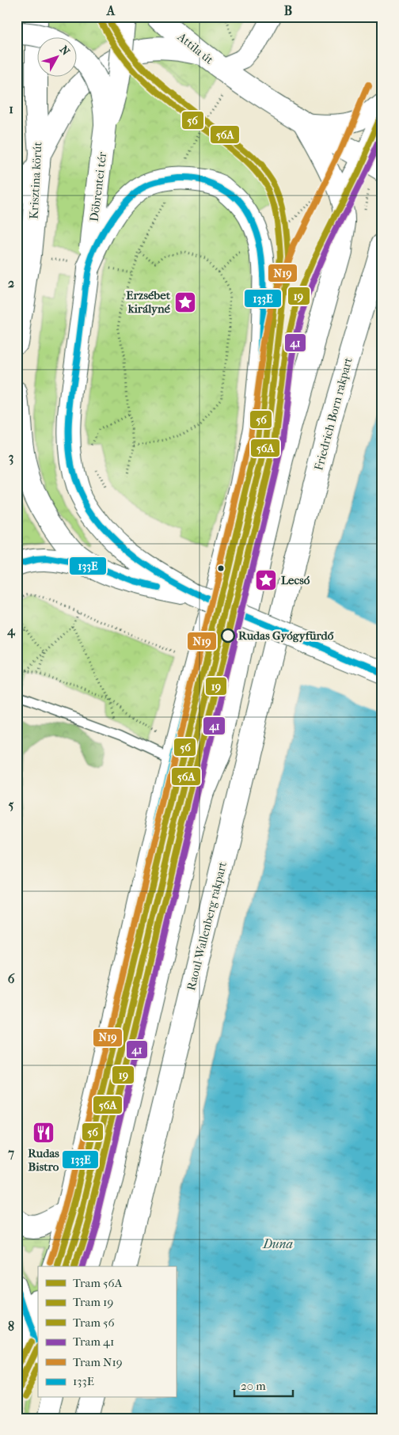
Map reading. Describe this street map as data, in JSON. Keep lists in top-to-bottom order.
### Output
{
  "streets": {
    "main road": [
      "Attila út",
      "Krisztina körút",
      "Döbrentei tér",
      "Friedrich Born rakpart",
      "Raoul Wallenberg rakpart"
    ]
  },
  "crossings": [
    ["Friedrich Born rakpart", "Raoul Wallenberg rakpart"]
  ],
  "water": ["Duna"],
  "places": {
    "place": ["Erzsébet királyné", "Lecsó"],
    "other": ["Rudas Gyógyfürdő"],
    "restaurant": ["Rudas Bistro"]
  },
  "lines": [
    "tram line 56A",
    "tram line 56",
    "tram line N19",
    "tram line 19",
    "tram line 41",
    "transit line 133E"
  ],
  "legend": [
    "Tram 56A",
    "Tram 19",
    "Tram 56",
    "Tram 41",
    "Tram N19",
    "133E"
  ],
  "scale_bar": "20 m",
  "north": "top right",
  "grid": {
    "columns": ["A", "B"],
    "rows": [
      "1",
      "2",
      "3",
      "4",
      "5",
      "6",
      "7",
      "8"
    ]
  }
}
